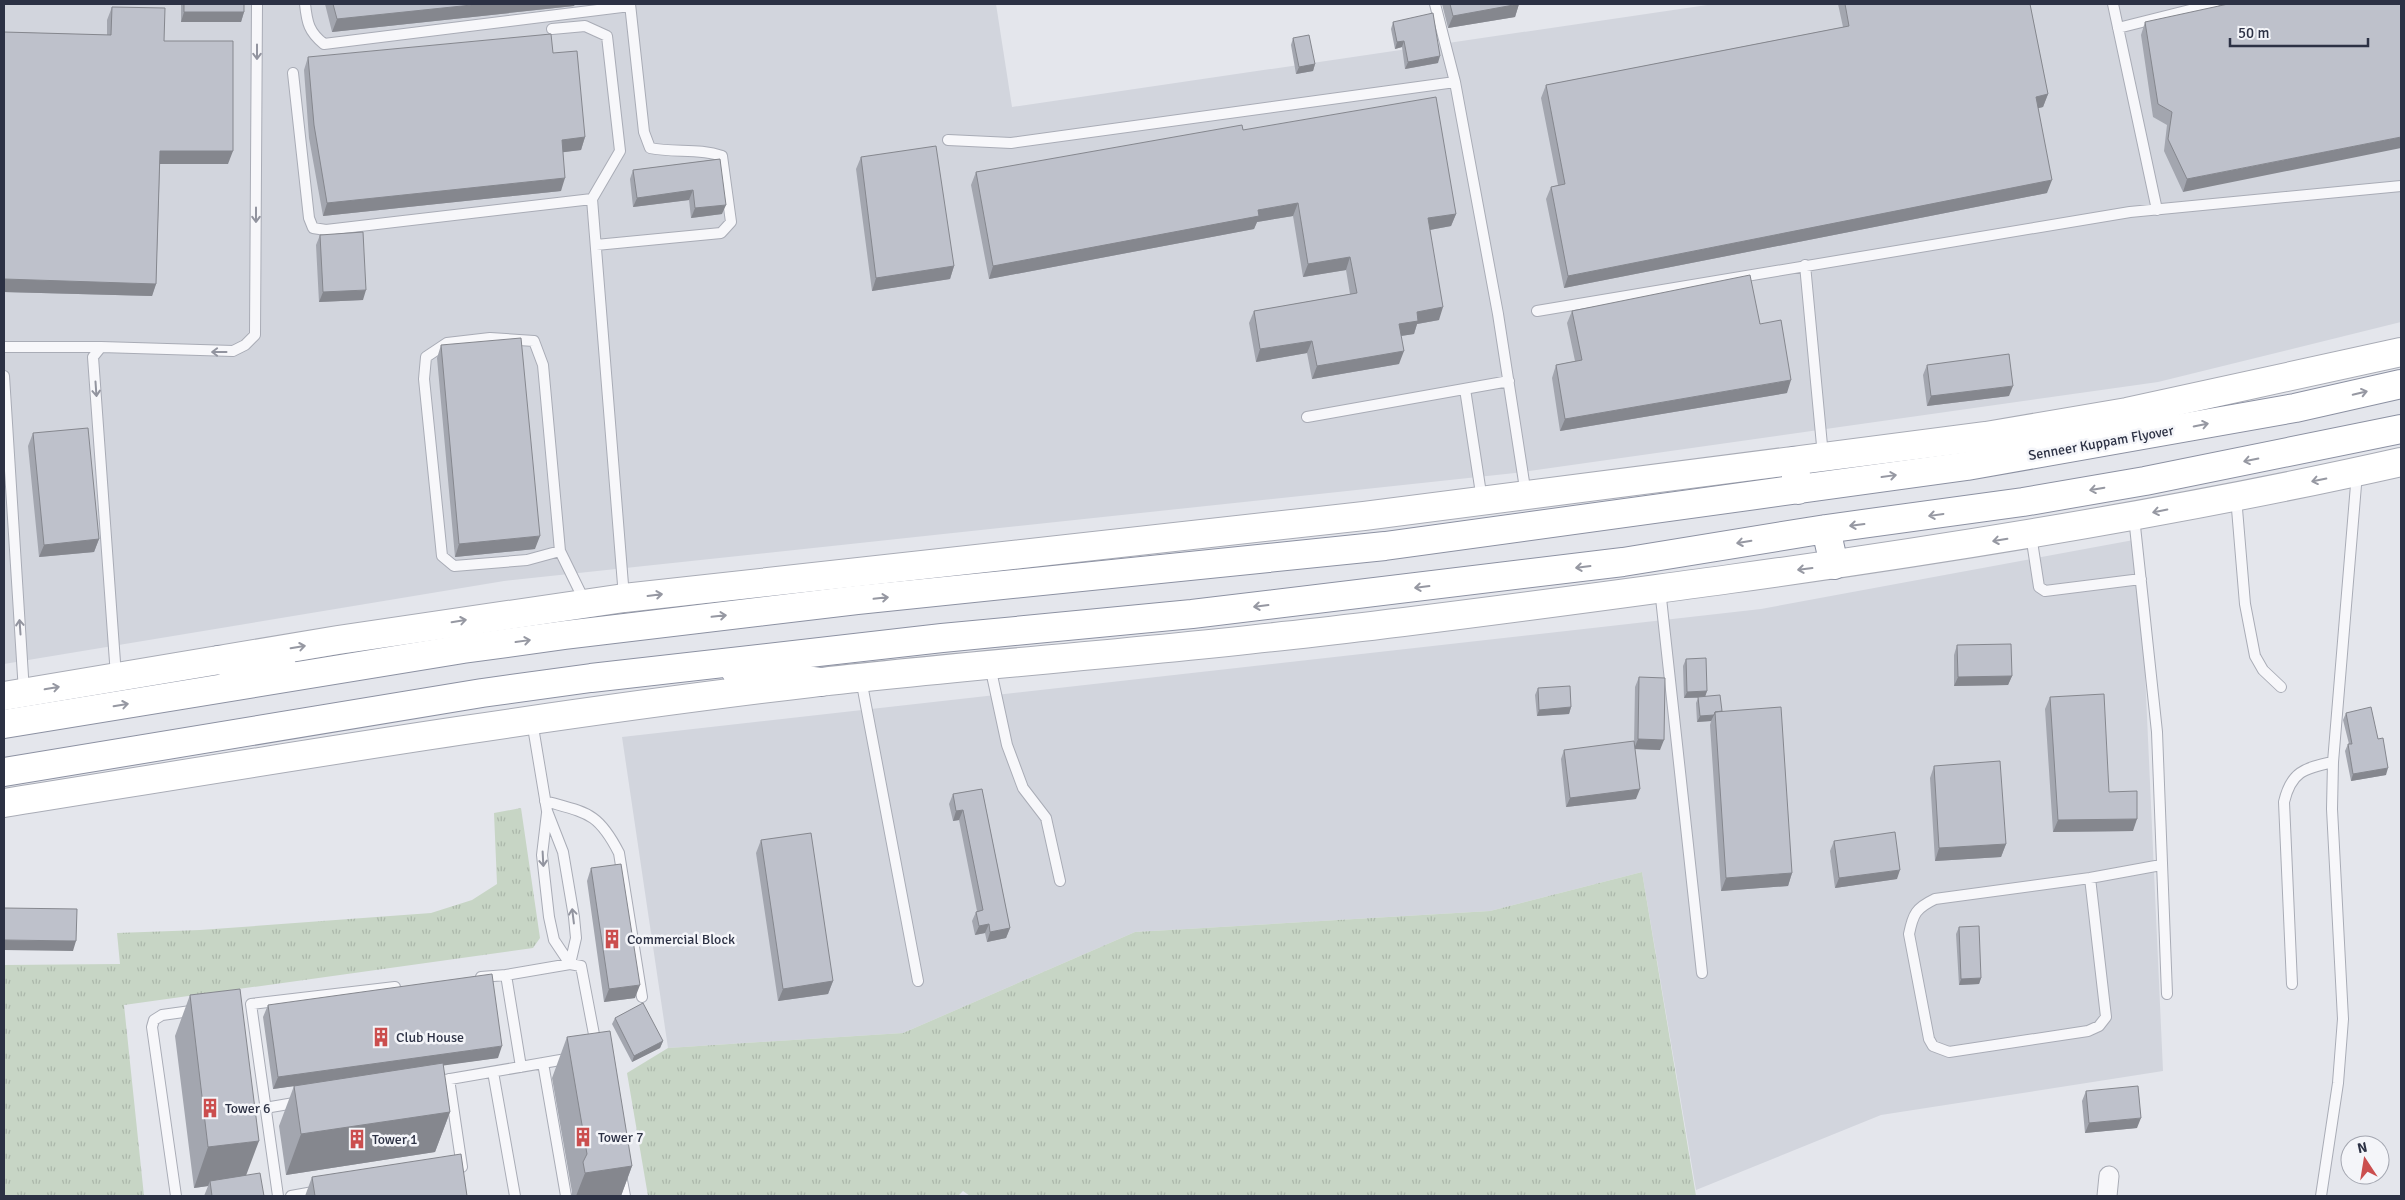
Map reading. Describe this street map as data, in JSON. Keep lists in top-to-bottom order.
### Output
{
  "streets": {
    "main road": ["Senneer Kuppam Flyover"]
  },
  "places": {
    "building": [
      "Commercial Block",
      "Club House",
      "Tower 6",
      "Tower 7",
      "Tower 1"
    ]
  },
  "scale_bar": "50 m",
  "north": "top"
}
